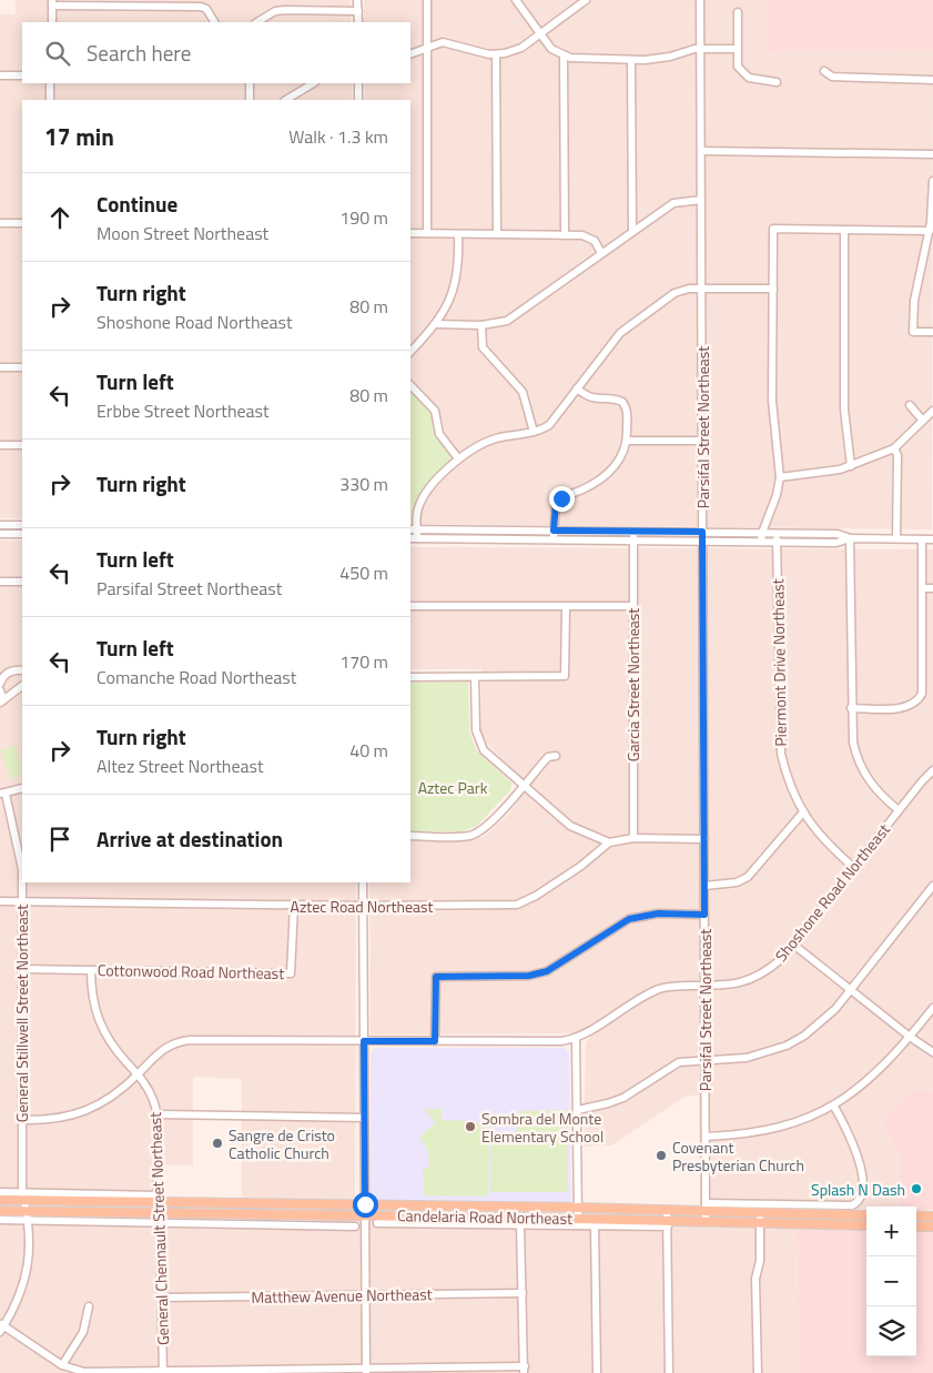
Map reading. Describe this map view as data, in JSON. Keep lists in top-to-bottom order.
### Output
{
  "streets": {
    "main road": ["Candelaria Road Northeast"],
    "street": [
      "Parsifal Street Northeast",
      "Piermont Drive Northeast",
      "Garcia Street Northeast",
      "Shoshone Road Northeast",
      "Aztec Road Northeast",
      "Cottonwood Road Northeast",
      "General Stillwell Street Northeast",
      "General Chennault Street Northeast",
      "Matthew Avenue Northeast"
    ]
  },
  "crossings": [
    ["Parsifal Street Northeast", "Shoshone Road Northeast"],
    ["Parsifal Street Northeast", "Aztec Road Northeast"],
    ["Parsifal Street Northeast", "Candelaria Road Northeast"],
    ["Piermont Drive Northeast", "Shoshone Road Northeast"],
    ["Garcia Street Northeast", "Aztec Road Northeast"],
    ["Shoshone Road Northeast", "General Stillwell Street Northeast"],
    ["Shoshone Road Northeast", "General Chennault Street Northeast"],
    ["Aztec Road Northeast", "Cottonwood Road Northeast"],
    ["Aztec Road Northeast", "General Stillwell Street Northeast"],
    ["Cottonwood Road Northeast", "General Stillwell Street Northeast"],
    ["Cottonwood Road Northeast", "General Chennault Street Northeast"],
    ["General Stillwell Street Northeast", "Candelaria Road Northeast"],
    ["Candelaria Road Northeast", "General Chennault Street Northeast"],
    ["General Chennault Street Northeast", "Matthew Avenue Northeast"]
  ],
  "parks": ["Aztec Park"],
  "places": [
    "Sombra del Monte Elementary School",
    "Sangre de Cristo Catholic Church",
    "Covenant Presbyterian Church",
    "Splash N Dash"
  ],
  "page": {
    "search": "Search here",
    "heading": ["17 min", "Walk · 1.3 km"],
    "list": [
      ["Continue", "Moon Street Northeast", "190 m"],
      ["Turn right", "Shoshone Road Northeast", "80 m"],
      ["Turn left", "Erbbe Street Northeast", "80 m"],
      ["Turn right", "330 m"],
      ["Turn left", "Parsifal Street Northeast", "450 m"],
      ["Turn left", "Comanche Road Northeast", "170 m"],
      ["Turn right", "Altez Street Northeast", "40 m"],
      "Arrive at destination"
    ],
    "map_buttons": ["+", "−"]
  }
}
